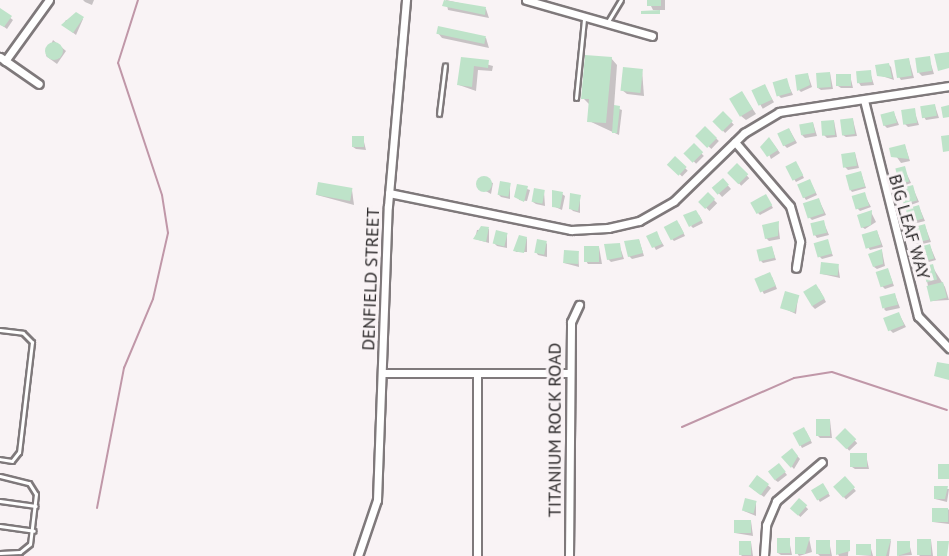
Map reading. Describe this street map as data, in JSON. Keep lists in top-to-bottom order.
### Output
{
  "streets": {
    "street": ["BIG LEAF WAY", "DENFIELD STREET", "TITANIUM ROCK ROAD"]
  }
}
